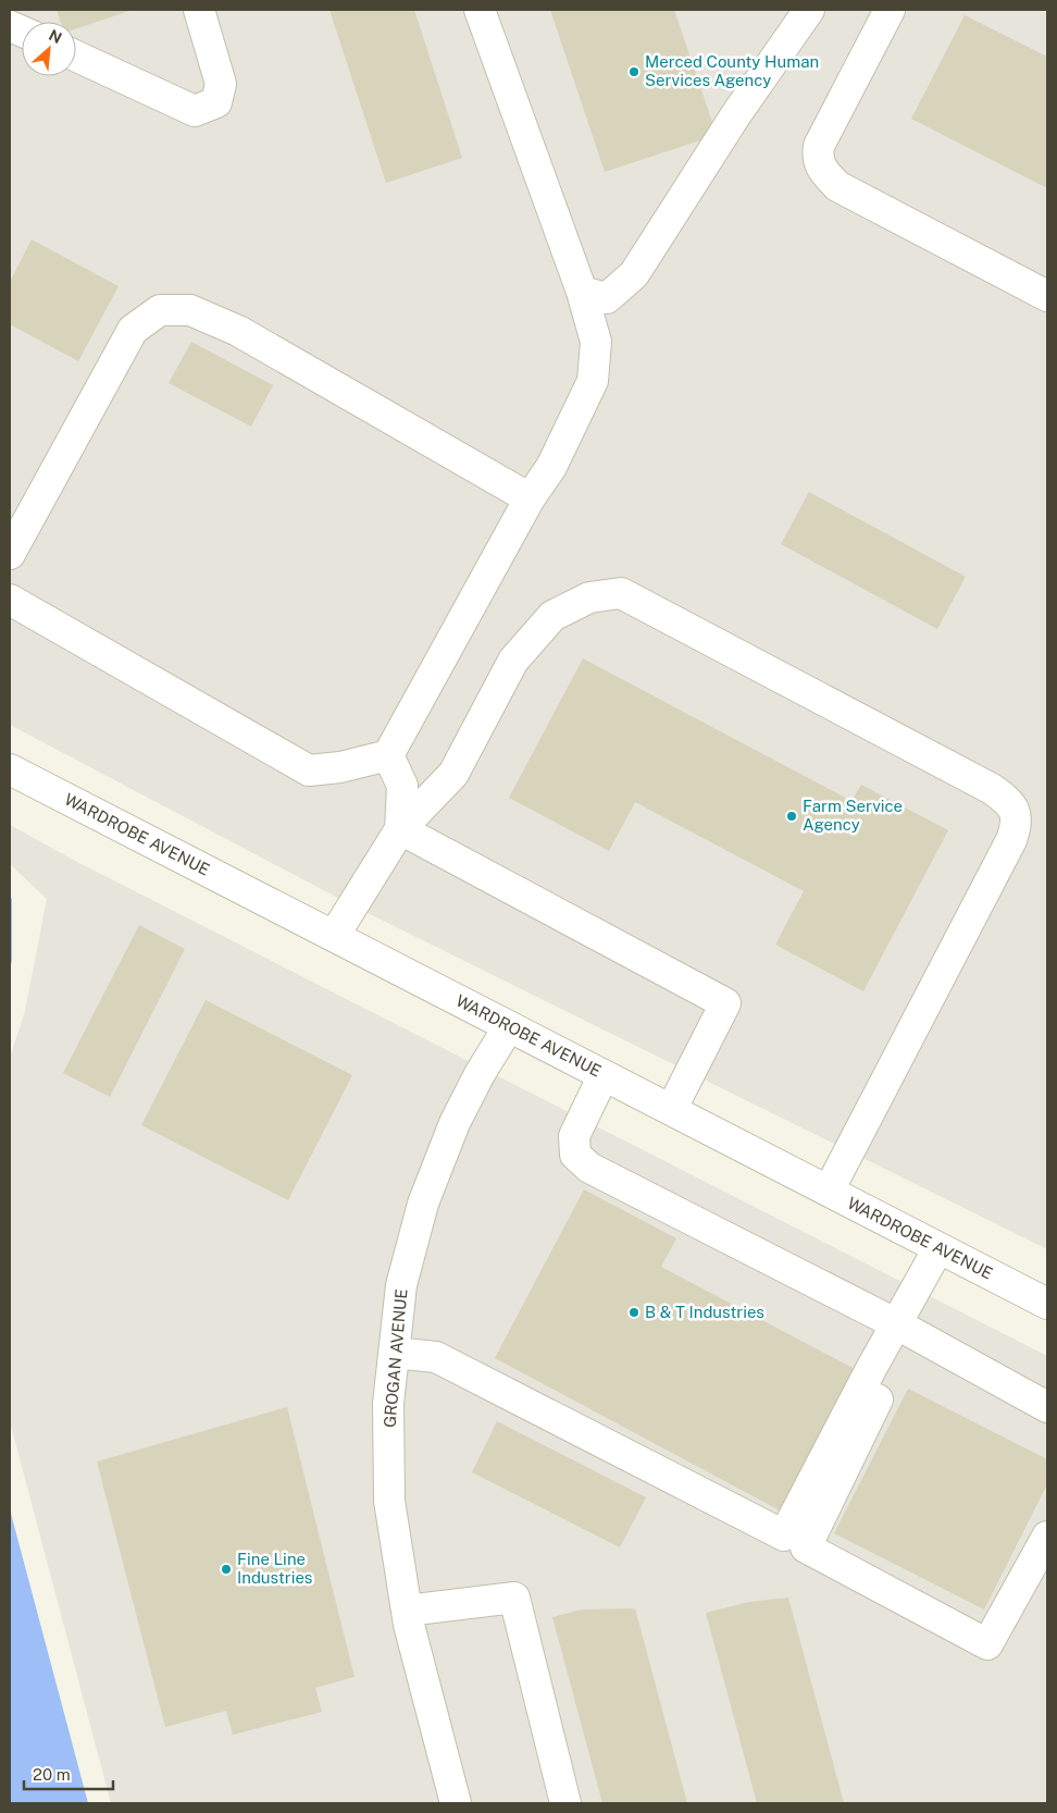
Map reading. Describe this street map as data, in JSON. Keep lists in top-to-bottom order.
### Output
{
  "streets": {
    "street": ["WARDROBE AVENUE", "GROGAN AVENUE"]
  },
  "crossings": [
    ["WARDROBE AVENUE", "GROGAN AVENUE"]
  ],
  "places": [
    "Merced County Human Services Agency",
    "Farm Service Agency",
    "B & T Industries",
    "Fine Line Industries"
  ],
  "scale_bar": "20 m",
  "north": "top right"
}
